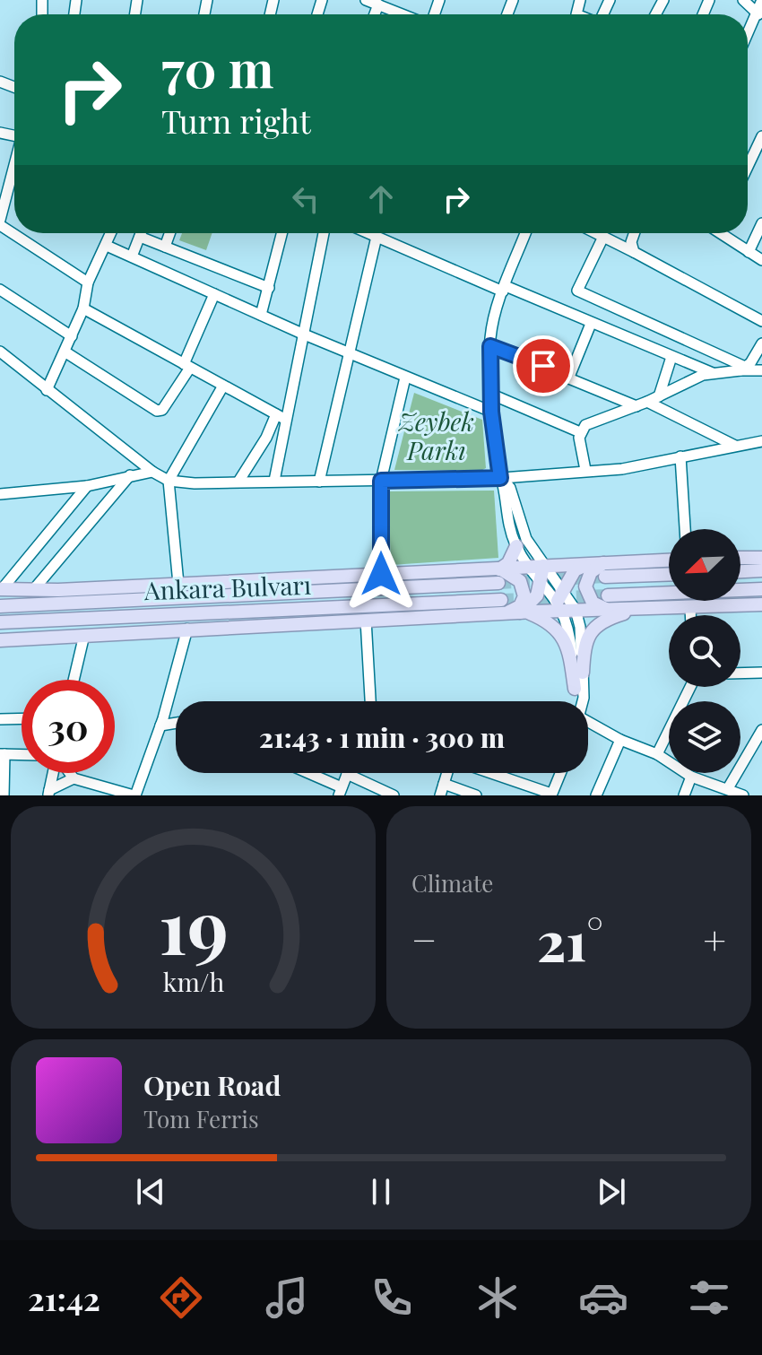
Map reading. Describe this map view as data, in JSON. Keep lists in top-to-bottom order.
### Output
{
  "streets": {
    "main road": ["Ankara Bulvarı"]
  },
  "parks": ["Zeybek Parkı"],
  "north": "bottom left",
  "page": {
    "turn": ["70 m", "Turn right"],
    "limit": "30",
    "trip": "21:43 · 1 min · 300 m",
    "tile": "Climate",
    "heat": ["−", "21°", "+"],
    "song": ["Open Road", "Tom Ferris"],
    "tabs": "21:42",
    "gauge": ["19", "km/h"]
  }
}
